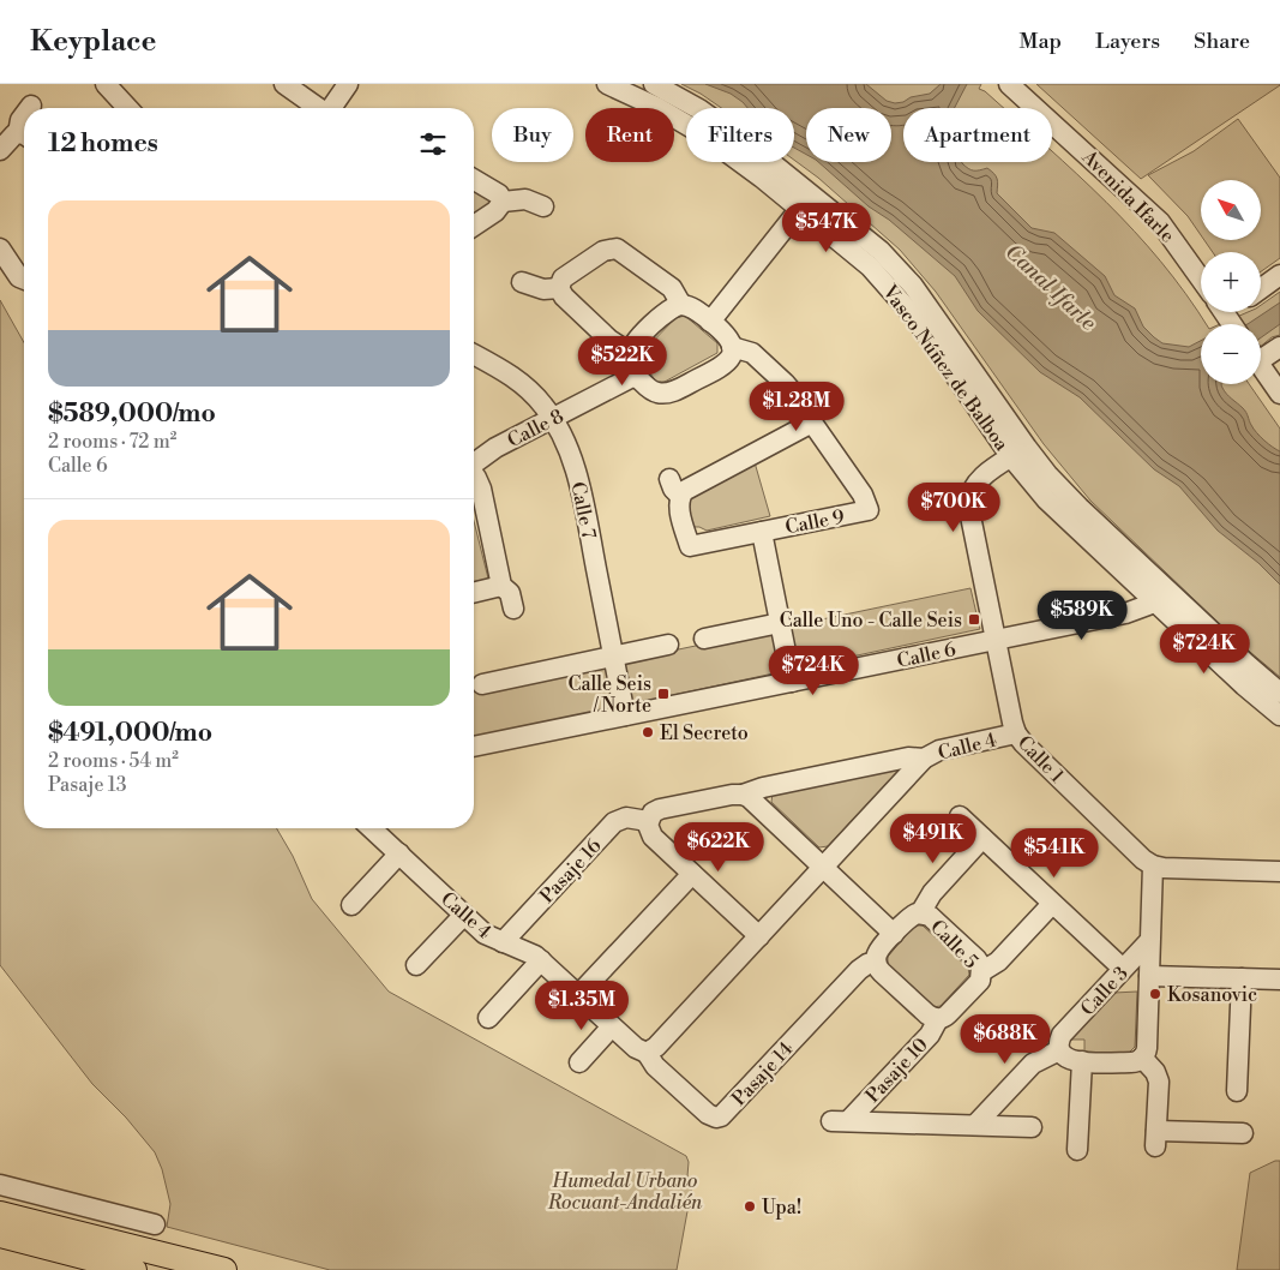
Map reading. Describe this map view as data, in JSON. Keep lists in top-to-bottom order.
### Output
{
  "streets": {
    "street": [
      "Avenida Ifarle",
      "Vasco Núñez de Balboa",
      "Calle 8",
      "Calle 7",
      "Calle 9",
      "Calle 6",
      "Calle 4",
      "Calle 1",
      "Pasaje 16",
      "Calle 5",
      "Calle 3",
      "Pasaje 10",
      "Pasaje 14"
    ]
  },
  "crossings": [
    ["Vasco Núñez de Balboa", "Calle 6"],
    ["Vasco Núñez de Balboa", "Calle 1"],
    ["Calle 8", "Calle 7"],
    ["Calle 7", "Calle 6"],
    ["Calle 9", "Calle 6"],
    ["Calle 6", "Calle 1"],
    ["Calle 4", "Calle 1"],
    ["Calle 4", "Pasaje 16"],
    ["Calle 4", "Pasaje 14"],
    ["Calle 1", "Calle 3"],
    ["Calle 5", "Pasaje 10"],
    ["Calle 5", "Pasaje 14"],
    ["Pasaje 10", "Pasaje 14"]
  ],
  "water": ["Canal Ifarle"],
  "parks": ["Humedal Urbano Rocuant-Andalién"],
  "places": {
    "transit": ["Calle Uno - Calle Seis", "Calle Seis / Norte"],
    "other": ["El Secreto", "Kosanovic", "Upa!"]
  },
  "north": "top left",
  "page": {
    "header": "Keyplace",
    "nav": ["Map", "Layers", "Share"],
    "chip": [
      "Buy",
      "Rent",
      "Filters",
      "New",
      "Apartment"
    ],
    "heading": "12 homes",
    "map_buttons": ["+", "−"],
    "list": [
      {
        "name": "$589,000/mo",
        "note": "2 rooms · 72 m² · Calle 6"
      },
      {
        "name": "$491,000/mo",
        "note": "2 rooms · 54 m² · Pasaje 13"
      }
    ],
    "price": [
      "$547K",
      "$522K",
      "$1.28M",
      "$700K",
      "$589K",
      "$724K",
      "$724K",
      "$491K",
      "$622K",
      "$541K",
      "$1.35M",
      "$688K"
    ]
  }
}
